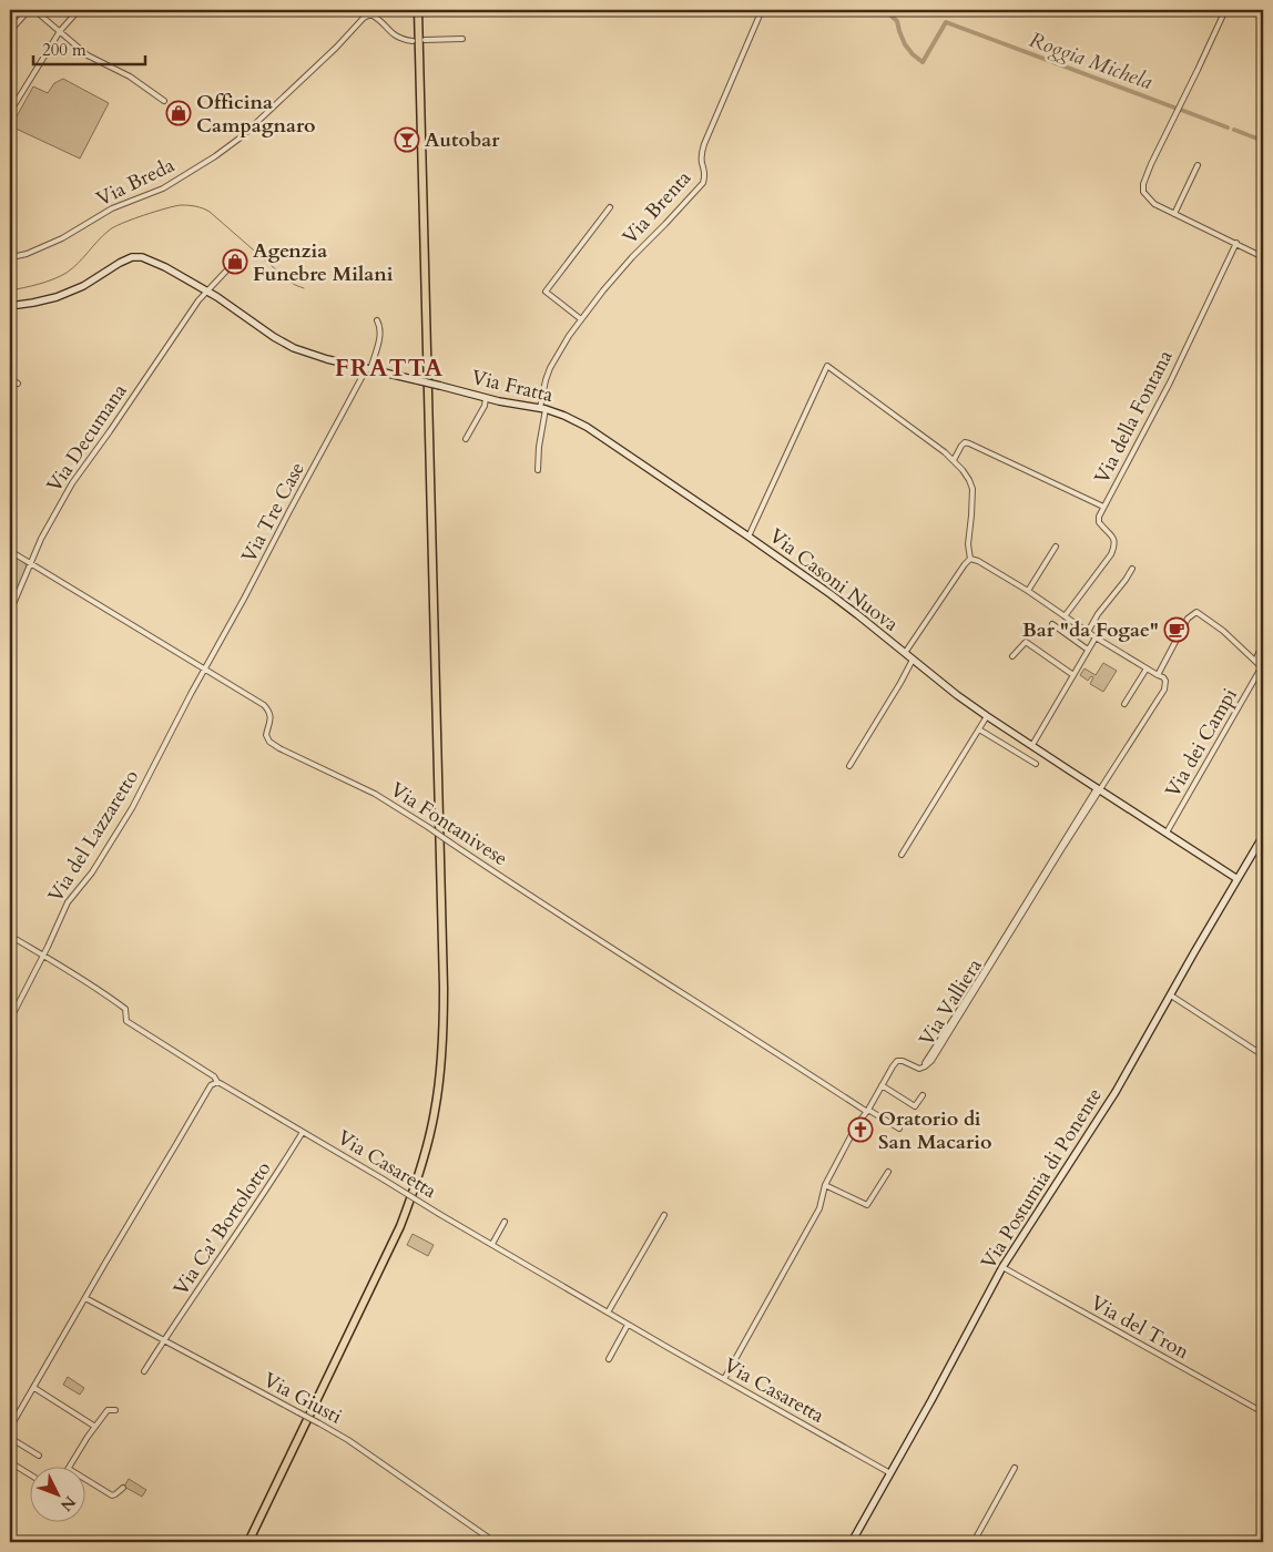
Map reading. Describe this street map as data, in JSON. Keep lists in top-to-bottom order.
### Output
{
  "streets": {
    "main road": ["Via Fratta", "Via Casoni Nuova", "Via Postumia di Ponente"],
    "street": [
      "Via Breda",
      "Via Brenta",
      "Via della Fontana",
      "Via Decumana",
      "Via Tre Case",
      "Via dei Campi",
      "Via Fontanivese",
      "Via del Lazzaretto",
      "Via Valliera",
      "Via Casaretta",
      "Via Ca' Bortolotto",
      "Via del Tron",
      "Via Giusti"
    ]
  },
  "crossings": [
    ["Via Brenta", "Via Fratta"],
    ["Via Fratta", "Via Decumana"],
    ["Via Fratta", "Via Tre Case"],
    ["Via Fratta", "Via Casoni Nuova"],
    ["Via Decumana", "Via Fontanivese"],
    ["Via Tre Case", "Via Fontanivese"],
    ["Via Tre Case", "Via del Lazzaretto"],
    ["Via Casoni Nuova", "Via dei Campi"],
    ["Via Casoni Nuova", "Via Valliera"],
    ["Via Casoni Nuova", "Via Postumia di Ponente"],
    ["Via Fontanivese", "Via del Lazzaretto"],
    ["Via del Lazzaretto", "Via Casaretta"],
    ["Via Casaretta", "Via Postumia di Ponente"],
    ["Via Casaretta", "Via Ca' Bortolotto"],
    ["Via Postumia di Ponente", "Via del Tron"],
    ["Via Ca' Bortolotto", "Via Giusti"]
  ],
  "districts": ["FRATTA"],
  "water": ["Roggia Michela"],
  "places": {
    "shop": ["Officina Campagnaro", "Agenzia Funebre Milani"],
    "bar": ["Autobar"],
    "cafe": ["Bar \"da Fogae\""],
    "church": ["Oratorio di San Macario"]
  },
  "scale_bar": "200 m",
  "north": "bottom right"
}
